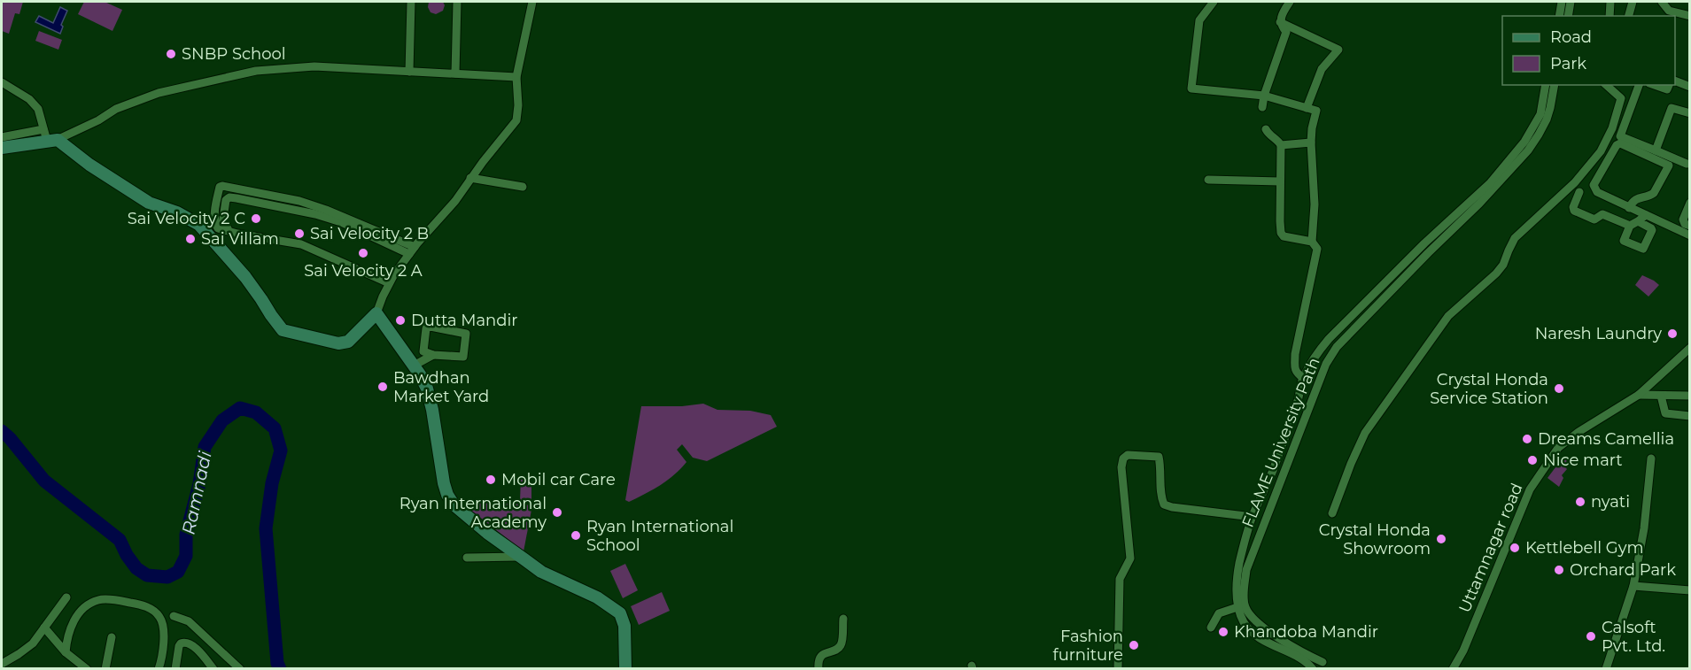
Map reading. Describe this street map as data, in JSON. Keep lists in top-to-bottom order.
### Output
{
  "streets": {
    "street": ["FLAME University Path", "Uttamnagar road"]
  },
  "water": ["Ramnadi"],
  "places": [
    "SNBP School",
    "Sai Velocity 2 C",
    "Sai Velocity 2 B",
    "Sai Villam",
    "Sai Velocity 2 A",
    "Dutta Mandir",
    "Naresh Laundry",
    "Bawdhan Market Yard",
    "Crystal Honda Service Station",
    "Dreams Camellia",
    "Nice mart",
    "Mobil car Care",
    "nyati",
    "Ryan International Academy",
    "Ryan International School",
    "Crystal Honda Showroom",
    "Kettlebell Gym",
    "Orchard Park",
    "Khandoba Mandir",
    "Calsoft Pvt. Ltd.",
    "Fashion furniture"
  ],
  "legend": ["Road", "Park"]
}
